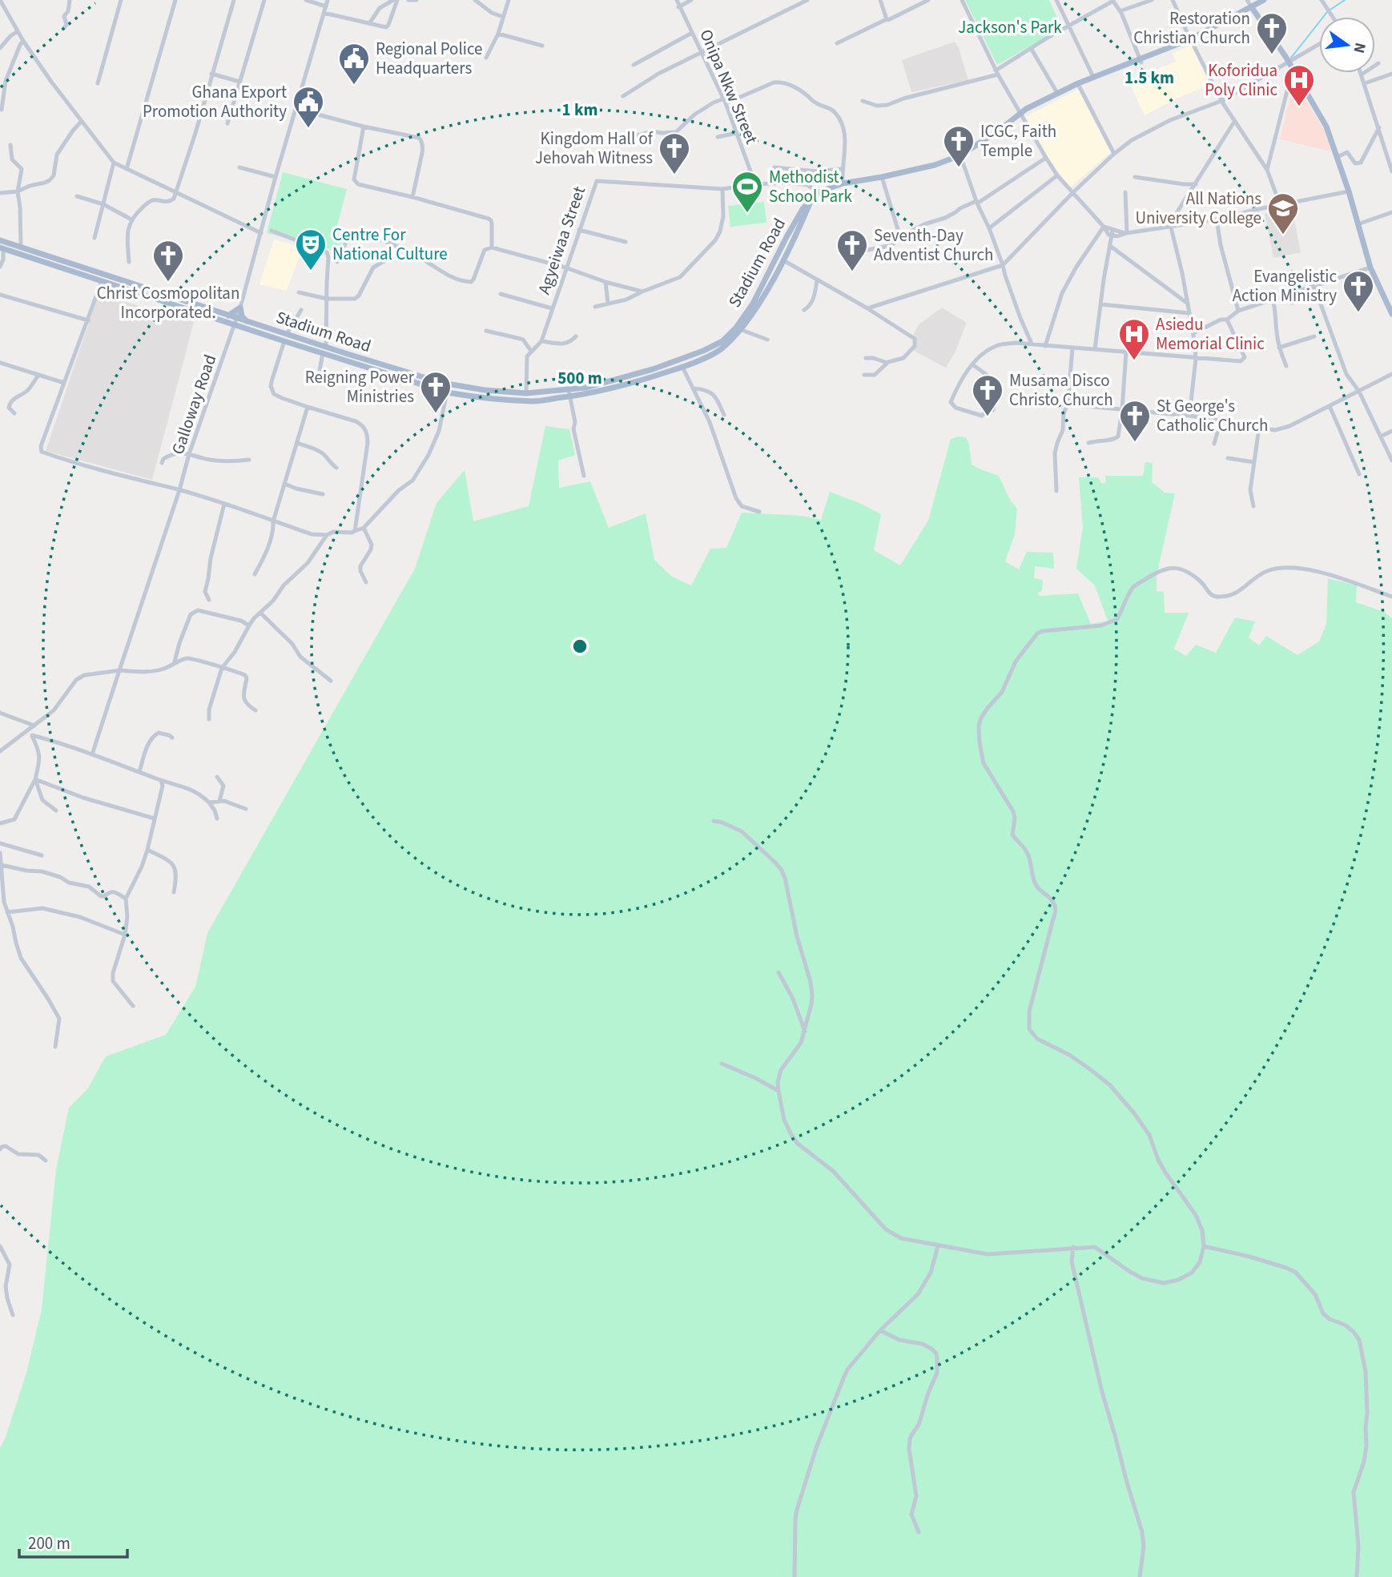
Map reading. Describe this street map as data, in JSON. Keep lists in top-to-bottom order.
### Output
{
  "streets": {
    "main road": ["Stadium Road"],
    "street": ["Onipa Nkw Street", "Agyeiwaa Street", "Galloway Road"]
  },
  "crossings": [
    ["Onipa Nkw Street", "Agyeiwaa Street"],
    ["Agyeiwaa Street", "Stadium Road"],
    ["Stadium Road", "Galloway Road"]
  ],
  "parks": ["Jackson's Park"],
  "places": {
    "church": [
      "Restoration Christian Church",
      "ICGC, Faith Temple",
      "Kingdom Hall of Jehovah Witness",
      "Seventh-Day Adventist Church",
      "Christ Cosmopolitan Incorporated.",
      "Evangelistic Action Ministry",
      "Reigning Power Ministries",
      "Musama Disco Christo Church",
      "St George's Catholic Church"
    ],
    "public building": ["Regional Police Headquarters", "Ghana Export Promotion Authority"],
    "hospital": ["Koforidua Poly Clinic", "Asiedu Memorial Clinic"],
    "sports": ["Methodist School Park"],
    "school or university": ["All Nations University College"],
    "theatre": ["Centre For National Culture"]
  },
  "scale_bar": "200 m",
  "north": "right",
  "rings": ["1.5 km", "1 km", "500 m"]
}
